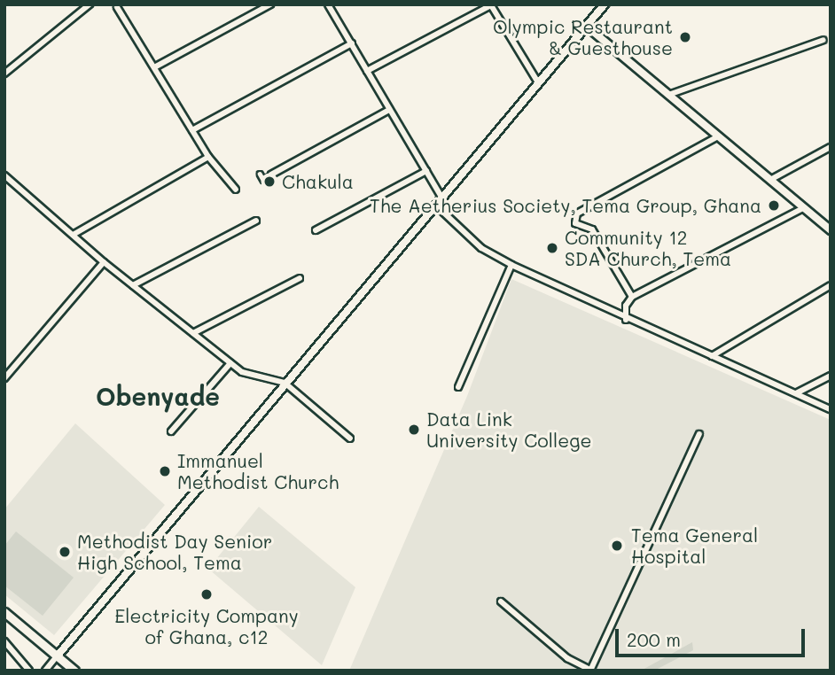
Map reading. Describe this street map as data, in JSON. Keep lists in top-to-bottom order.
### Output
{
  "districts": ["Obenyade"],
  "places": [
    "Olympic Restaurant & Guesthouse",
    "Chakula",
    "The Aetherius Society, Tema Group, Ghana",
    "Community 12 SDA Church, Tema",
    "Data Link University College",
    "Immanuel Methodist Church",
    "Tema General Hospital",
    "Methodist Day Senior High School, Tema",
    "Electricity Company of Ghana, c12"
  ],
  "scale_bar": "200 m"
}
